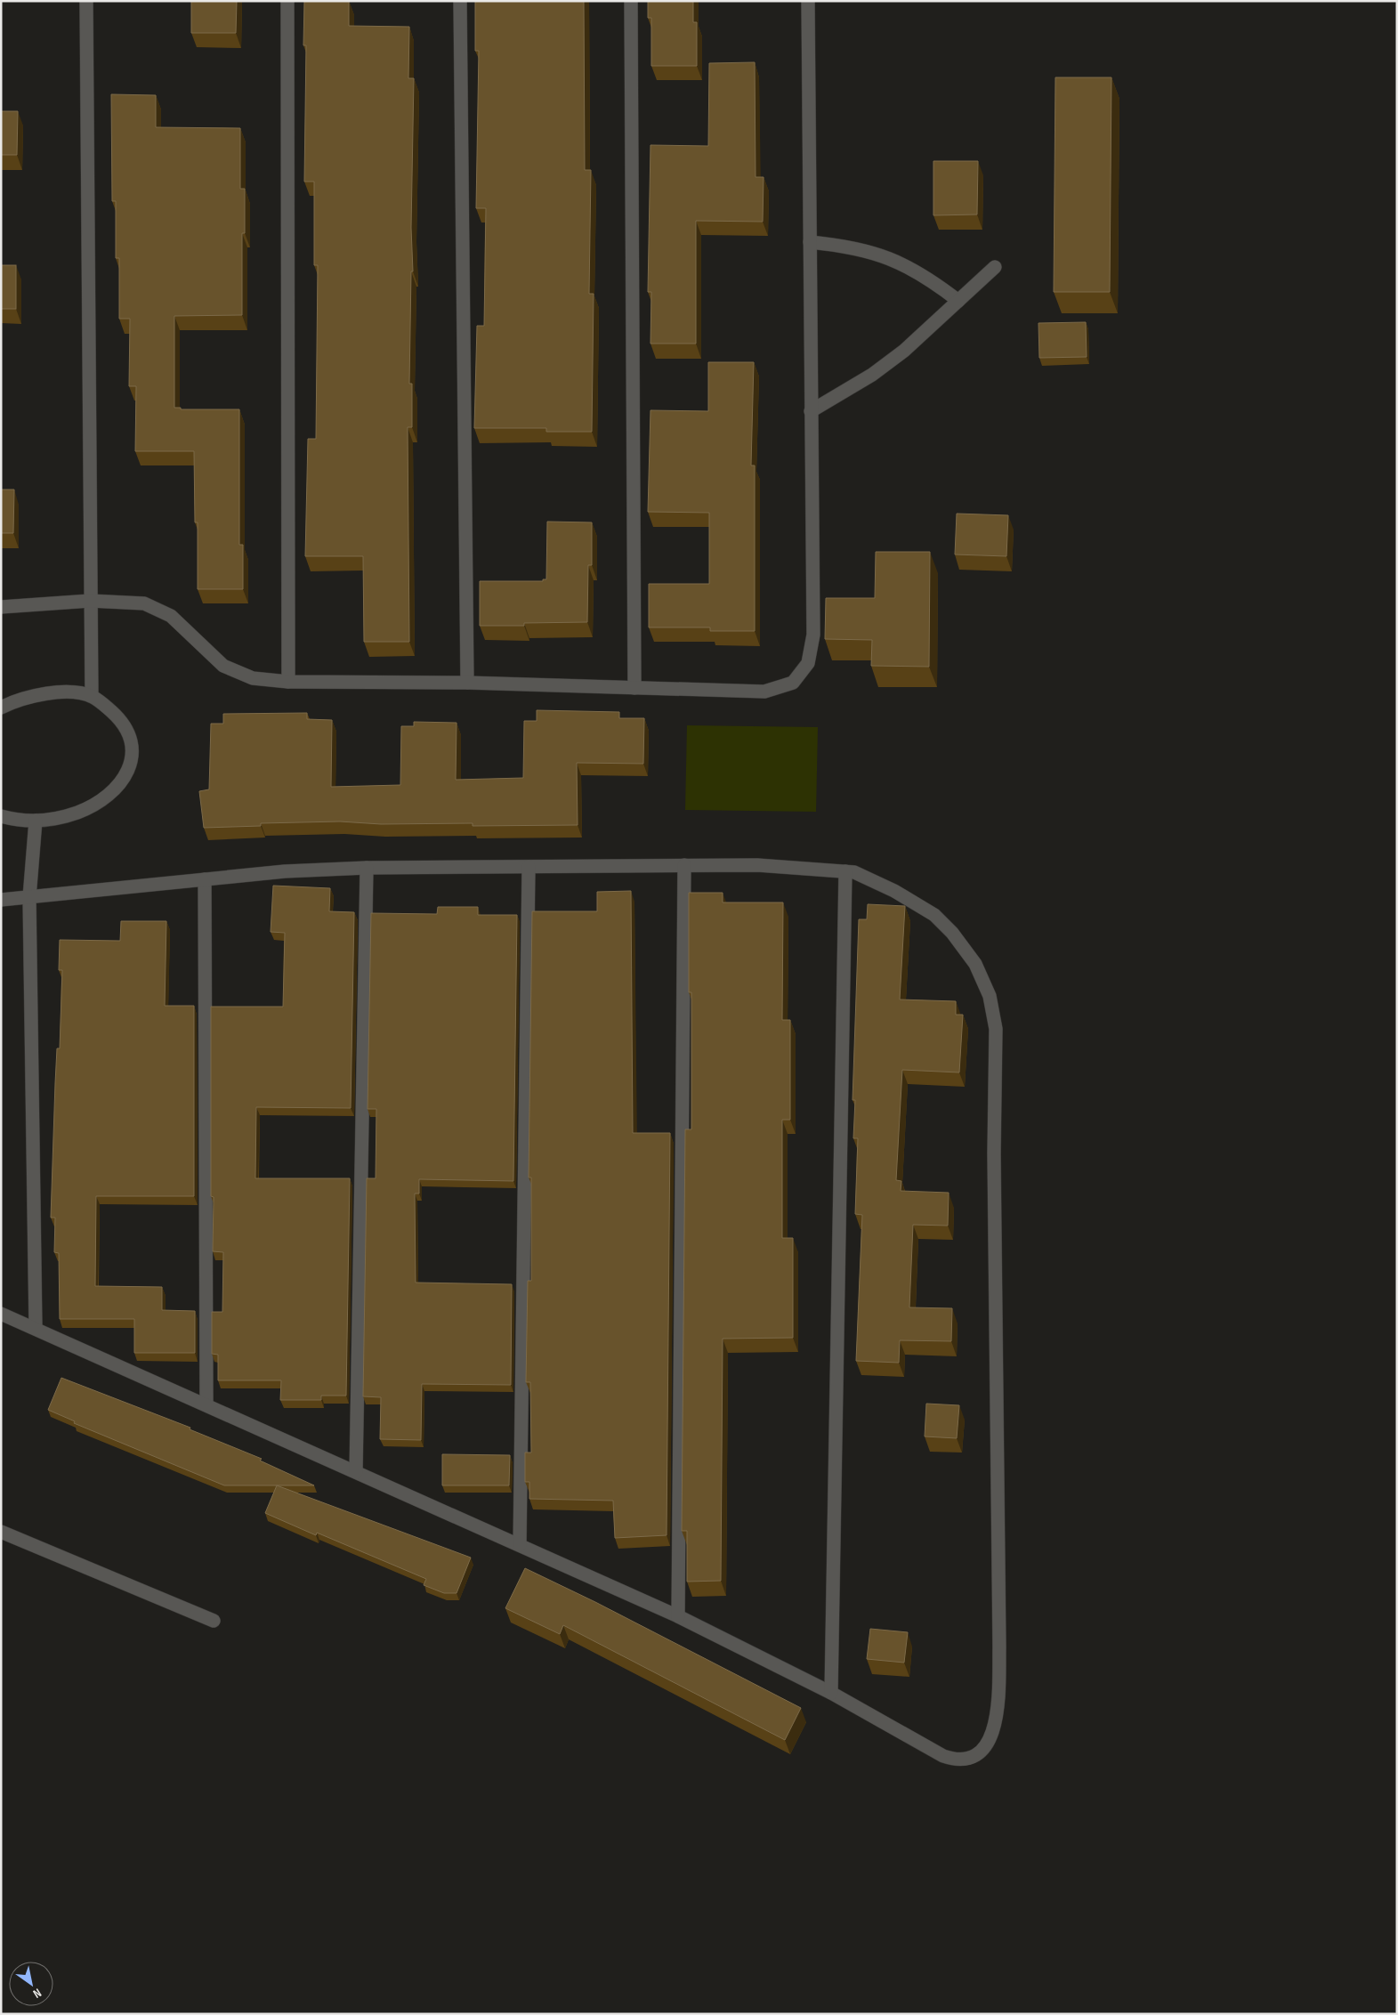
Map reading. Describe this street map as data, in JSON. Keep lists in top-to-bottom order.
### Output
{
  "north": "bottom right"
}
